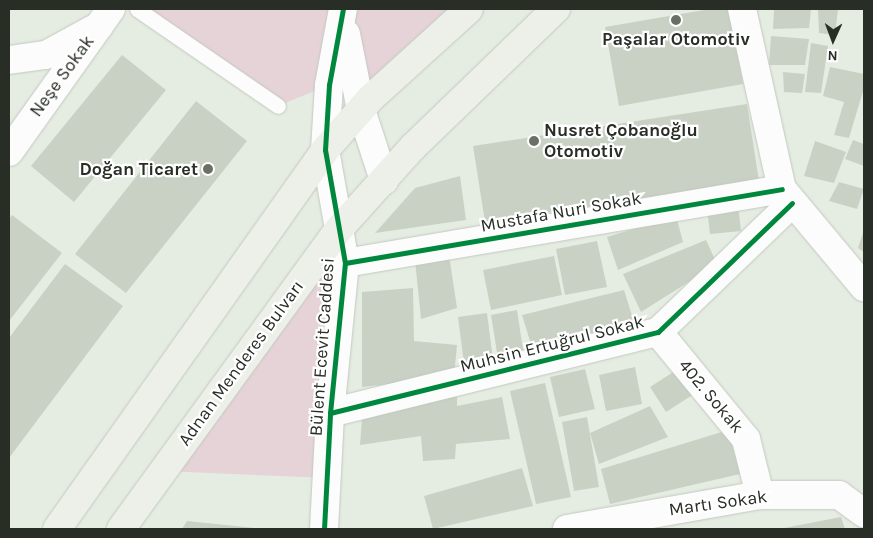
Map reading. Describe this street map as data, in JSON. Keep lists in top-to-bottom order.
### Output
{
  "streets": {
    "main road": ["Adnan Menderes Bulvarı"],
    "street": [
      "Neşe Sokak",
      "Mustafa Nuri Sokak",
      "Muhsin Ertuğrul Sokak",
      "Bülent Ecevit Caddesi",
      "402. Sokak",
      "Martı Sokak"
    ]
  },
  "crossings": [
    ["Mustafa Nuri Sokak", "Muhsin Ertuğrul Sokak"],
    ["Mustafa Nuri Sokak", "Bülent Ecevit Caddesi"],
    ["Muhsin Ertuğrul Sokak", "Bülent Ecevit Caddesi"],
    ["Muhsin Ertuğrul Sokak", "402. Sokak"],
    ["Bülent Ecevit Caddesi", "Adnan Menderes Bulvarı"],
    ["402. Sokak", "Martı Sokak"]
  ],
  "places": ["Paşalar Otomotiv", "Nusret Çobanoğlu Otomotiv", "Doğan Ticaret"],
  "north": "bottom"
}
